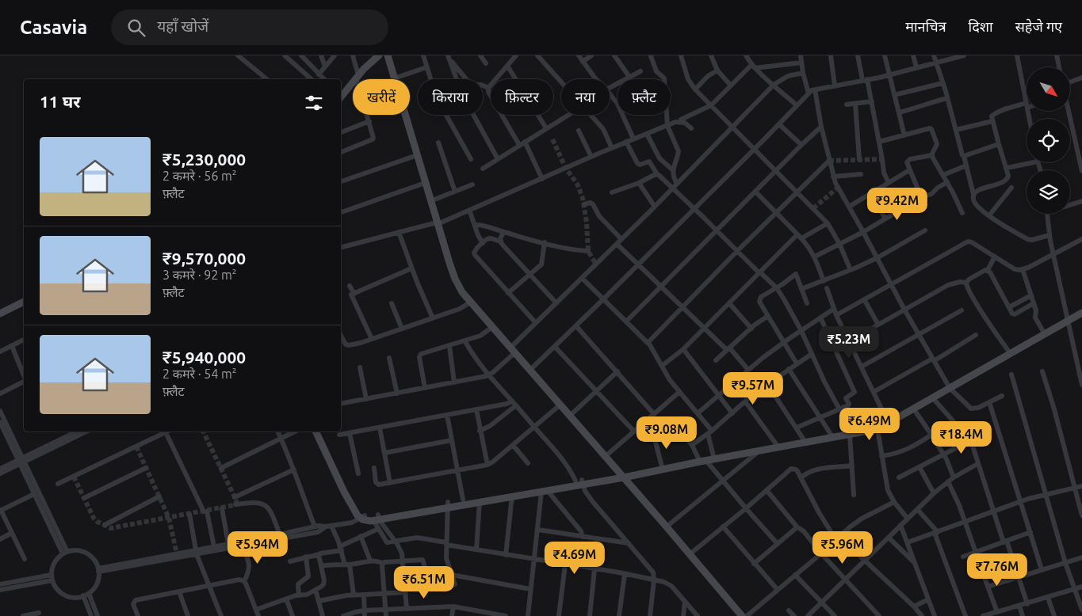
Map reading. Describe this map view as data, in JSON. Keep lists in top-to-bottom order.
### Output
{
  "north": "bottom right",
  "page": {
    "header": "Casavia",
    "search": "यहाँ खोजें",
    "nav": ["मानचित्र", "दिशा", "सहेजे गए"],
    "chip": [
      "खरीदें",
      "किराया",
      "फ़िल्टर",
      "नया",
      "फ़्लैट"
    ],
    "heading": "11 घर",
    "list": [
      {
        "name": "₹5,230,000",
        "note": "2 कमरे · 56 m² · फ़्लैट"
      },
      {
        "name": "₹9,570,000",
        "note": "3 कमरे · 92 m² · फ़्लैट"
      },
      {
        "name": "₹5,940,000",
        "note": "2 कमरे · 54 m² · फ़्लैट"
      }
    ],
    "price": [
      "₹9.42M",
      "₹5.23M",
      "₹9.57M",
      "₹6.49M",
      "₹9.08M",
      "₹18.4M",
      "₹5.94M",
      "₹5.96M",
      "₹4.69M",
      "₹7.76M",
      "₹6.51M"
    ]
  }
}
